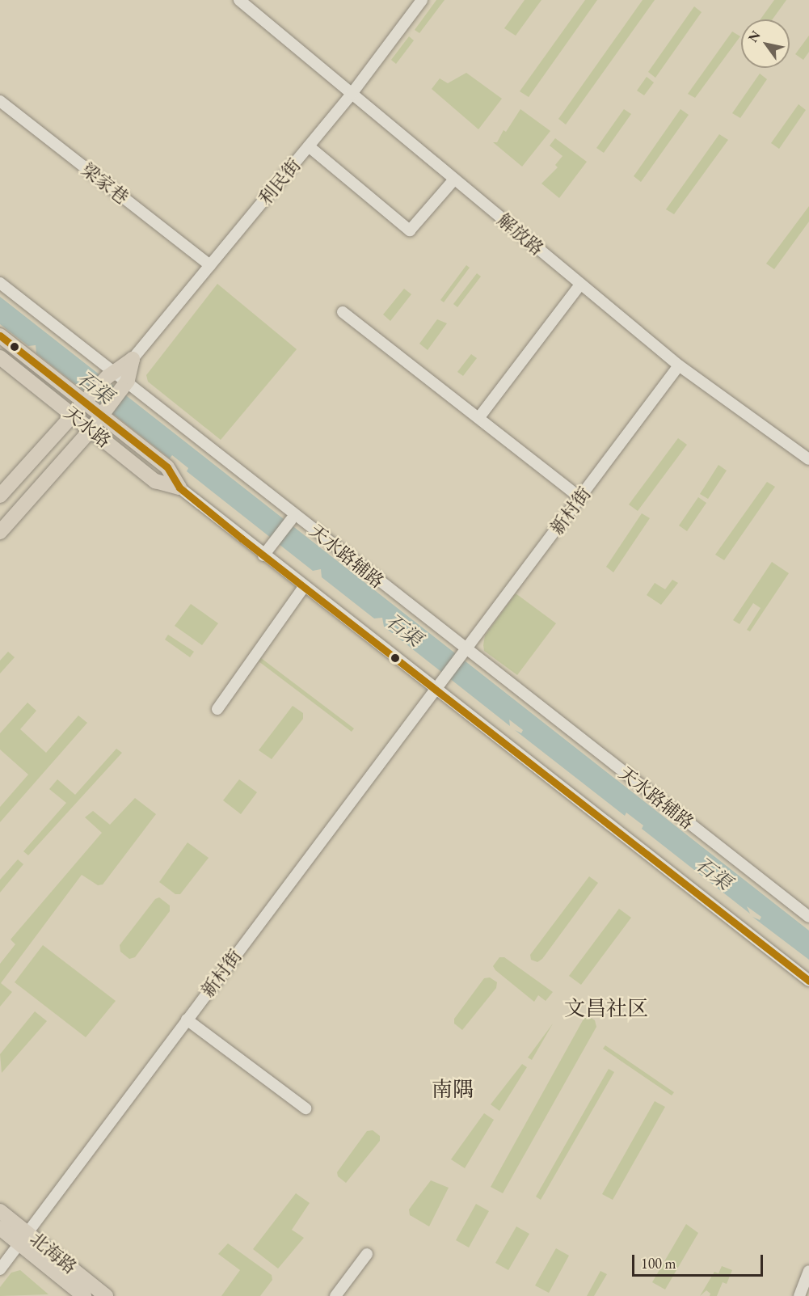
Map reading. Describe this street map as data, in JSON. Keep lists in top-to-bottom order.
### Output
{
  "streets": {
    "main road": ["利民街", "天水路", "北海路"],
    "street": [
      "梁家巷",
      "解放路",
      "新村街",
      "天水路辅路"
    ]
  },
  "crossings": [
    ["利民街", "梁家巷"],
    ["利民街", "解放路"],
    ["利民街", "天水路"],
    ["利民街", "天水路辅路"],
    ["解放路", "新村街"],
    ["天水路", "新村街"],
    ["新村街", "天水路辅路"],
    ["新村街", "北海路"]
  ],
  "districts": ["文昌社区", "南隅"],
  "water": ["石渠"],
  "scale_bar": "100 m",
  "north": "top left"
}
